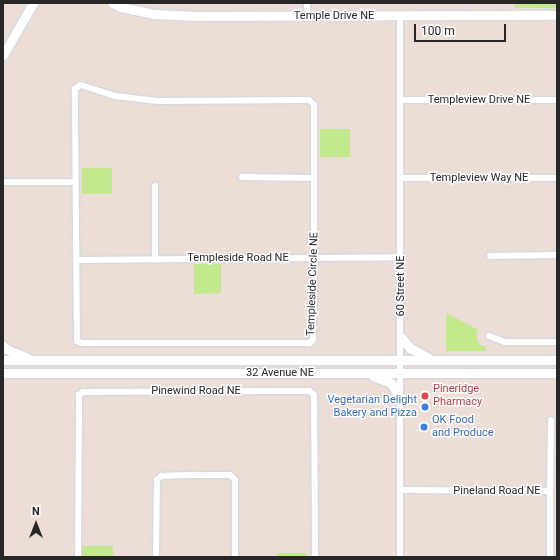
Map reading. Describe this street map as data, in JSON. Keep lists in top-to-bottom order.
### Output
{
  "streets": {
    "main road": ["Temple Drive NE", "32 Avenue NE"],
    "street": [
      "Templeview Drive NE",
      "Templeview Way NE",
      "Templeside Road NE",
      "Templeside Circle NE",
      "60 Street NE",
      "Pinewind Road NE",
      "Pineland Road NE"
    ]
  },
  "crossings": [
    ["Temple Drive NE", "60 Street NE"],
    ["Templeview Drive NE", "60 Street NE"],
    ["Templeview Way NE", "60 Street NE"],
    ["Templeside Road NE", "Templeside Circle NE"],
    ["Templeside Road NE", "60 Street NE"],
    ["60 Street NE", "32 Avenue NE"],
    ["60 Street NE", "Pineland Road NE"]
  ],
  "places": ["Pineridge Pharmacy", "Vegetarian Delight Bakery and Pizza", "OK Food and Produce"],
  "scale_bar": "100 m",
  "north": "top"
}
